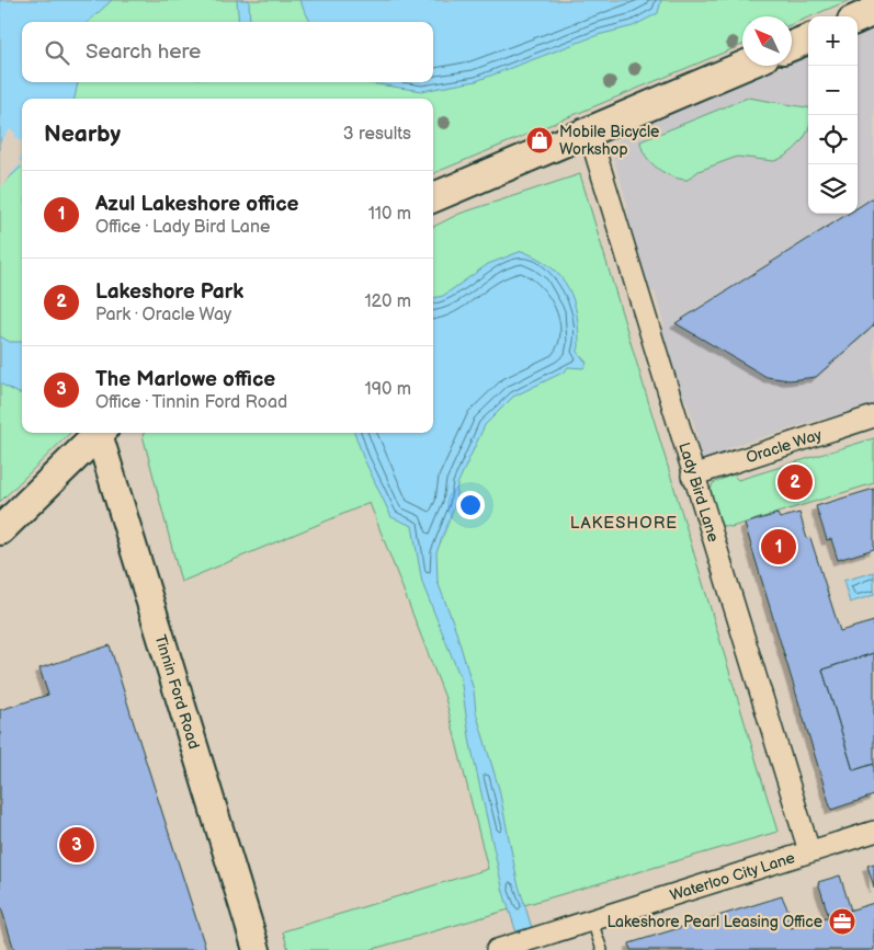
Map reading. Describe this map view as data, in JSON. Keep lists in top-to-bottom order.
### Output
{
  "streets": {
    "street": [
      "Oracle Way",
      "Lady Bird Lane",
      "Tinnin Ford Road",
      "Waterloo City Lane"
    ]
  },
  "crossings": [
    ["Oracle Way", "Lady Bird Lane"],
    ["Lady Bird Lane", "Waterloo City Lane"]
  ],
  "districts": ["LAKESHORE"],
  "places": {
    "shop": ["Mobile Bicycle Workshop"],
    "office": ["Lakeshore Pearl Leasing Office"]
  },
  "north": "top left",
  "page": {
    "map_buttons": ["+", "−"],
    "search": "Search here",
    "heading": ["Nearby", "3 results"],
    "list": [
      {
        "mark": "1",
        "name": "Azul Lakeshore office",
        "note": "Office · Lady Bird Lane",
        "value": "110 m"
      },
      {
        "mark": "2",
        "name": "Lakeshore Park",
        "note": "Park · Oracle Way",
        "value": "120 m"
      },
      {
        "mark": "3",
        "name": "The Marlowe office",
        "note": "Office · Tinnin Ford Road",
        "value": "190 m"
      }
    ],
    "pins": ["2", "1", "3"]
  }
}
